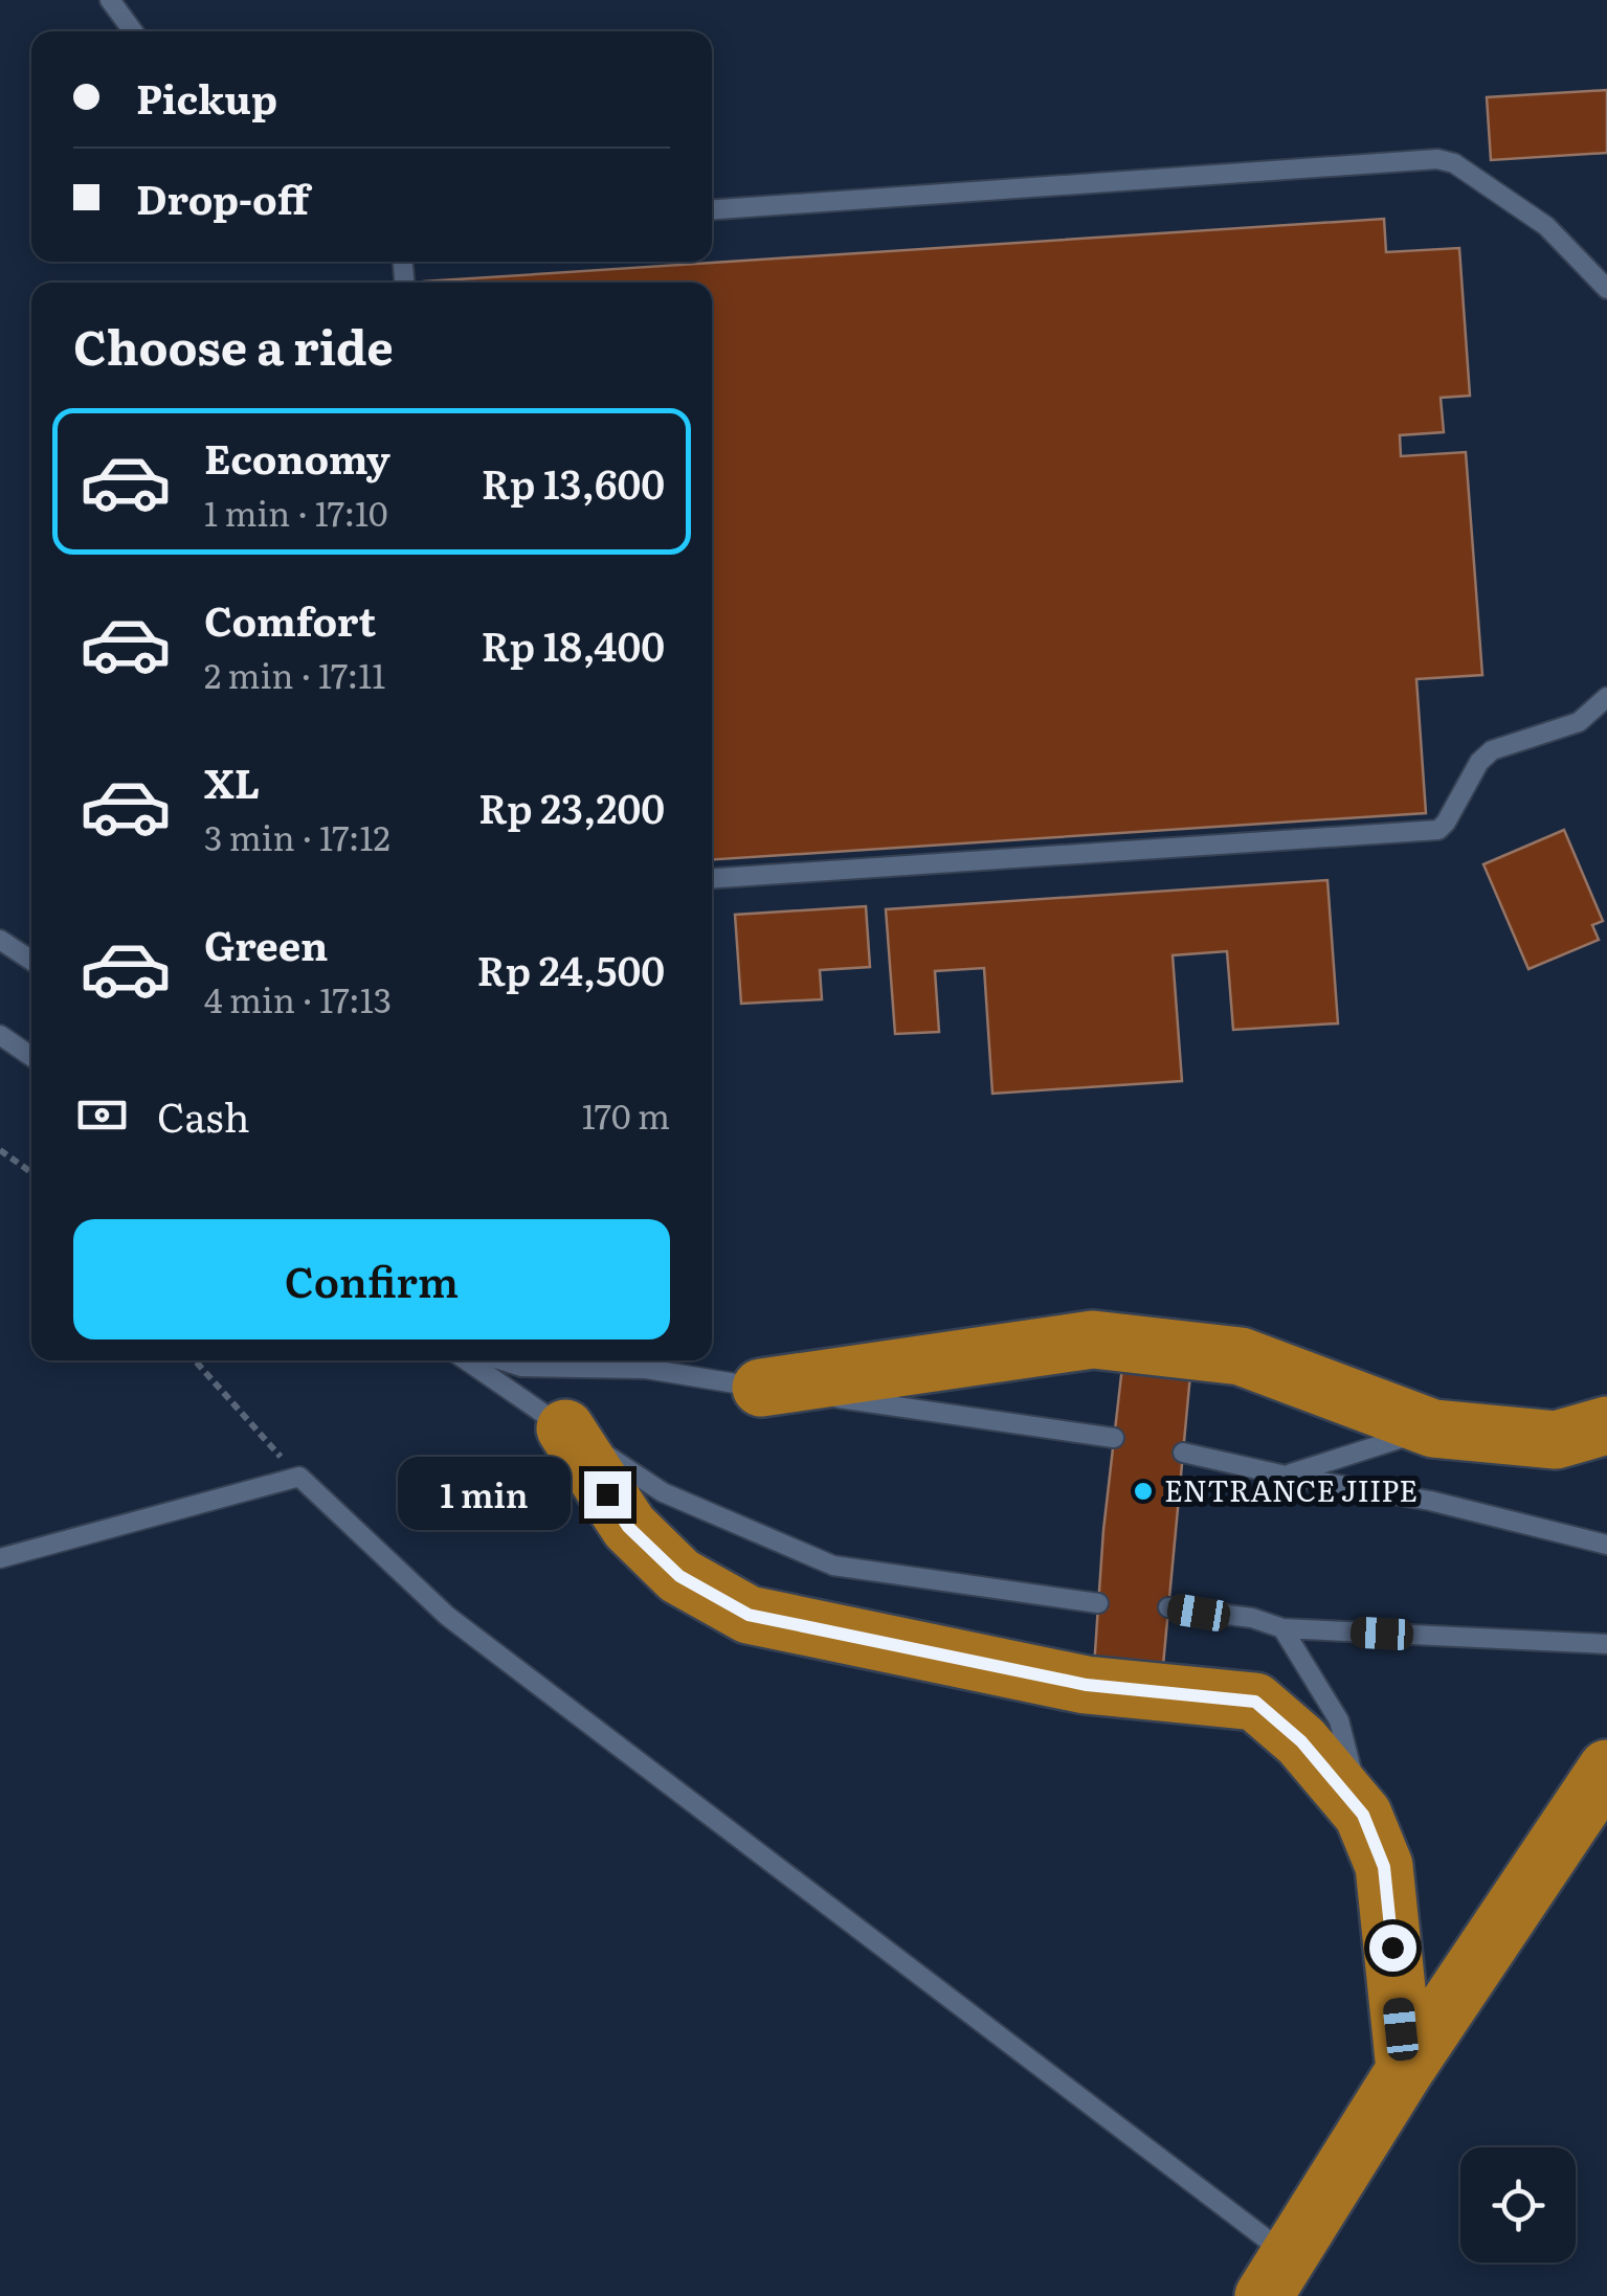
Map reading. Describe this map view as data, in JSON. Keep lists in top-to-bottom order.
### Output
{
  "places": ["ENTRANCE JIIPE"],
  "page": {
    "banner": ["Pickup", "Drop-off"],
    "heading": "Choose a ride",
    "list": [
      {
        "name": "Economy",
        "note": "1 min · 17:10",
        "value": "Rp 13,600"
      },
      {
        "name": "Comfort",
        "note": "2 min · 17:11",
        "value": "Rp 18,400"
      },
      {
        "name": "XL",
        "note": "3 min · 17:12",
        "value": "Rp 23,200"
      },
      {
        "name": "Green",
        "note": "4 min · 17:13",
        "value": "Rp 24,500"
      }
    ],
    "pay": ["Cash", "170 m"],
    "buttons": "Confirm",
    "bubble": "1 min"
  }
}
